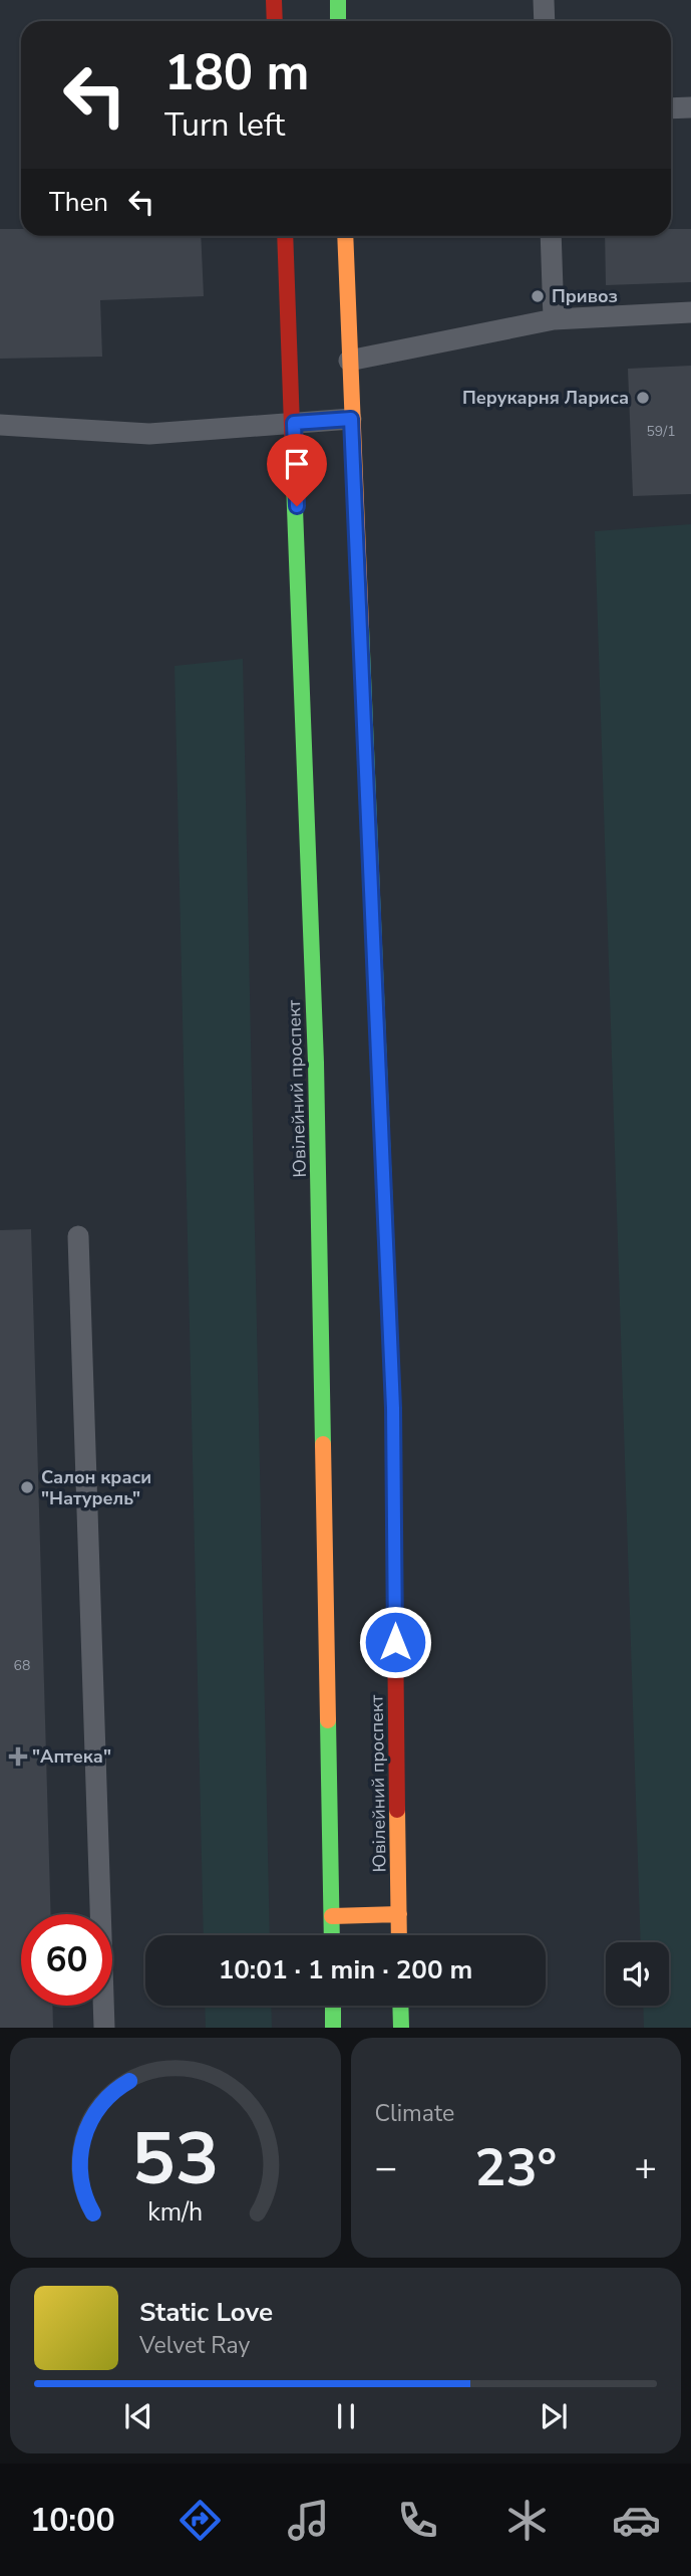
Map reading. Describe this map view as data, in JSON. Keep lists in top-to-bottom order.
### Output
{
  "streets": {
    "main road": ["Ювілейний проспект"]
  },
  "places": {
    "other": ["Привоз", "Перукарня Лариса", "Салон краси \"Натурель\""],
    "health": ["\"Аптека\""]
  },
  "house_numbers": ["59/1", "68"],
  "page": {
    "turn": ["180 m", "Turn left"],
    "then": "Then",
    "limit": "60",
    "trip": "10:01 · 1 min · 200 m",
    "tile": "Climate",
    "heat": ["−", "23°", "+"],
    "song": ["Static Love", "Velvet Ray"],
    "tabs": "10:00",
    "gauge": ["53", "km/h"]
  }
}
